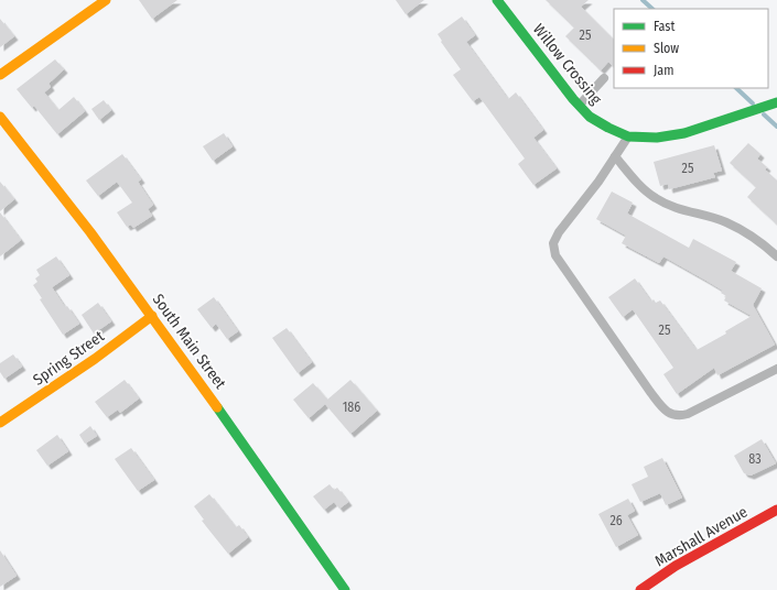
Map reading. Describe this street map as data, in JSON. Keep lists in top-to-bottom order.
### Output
{
  "streets": {
    "street": [
      "Willow Crossing",
      "South Main Street",
      "Spring Street",
      "Marshall Avenue"
    ]
  },
  "crossings": [
    ["South Main Street", "Spring Street"]
  ],
  "house_numbers": [
    "25",
    "25",
    "25",
    "186",
    "83",
    "26"
  ],
  "legend": ["Fast", "Slow", "Jam"]
}
